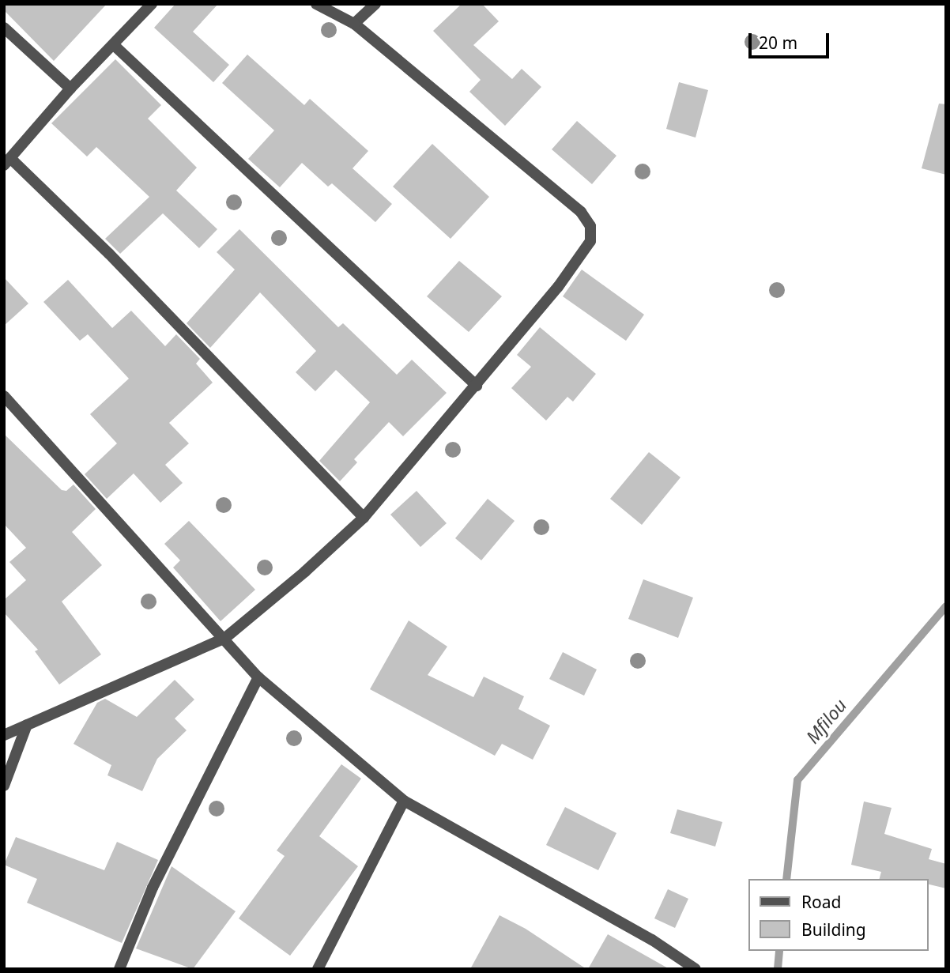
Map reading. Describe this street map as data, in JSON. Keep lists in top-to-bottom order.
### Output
{
  "water": ["Mfilou"],
  "legend": ["Road", "Building"],
  "scale_bar": "20 m"
}
